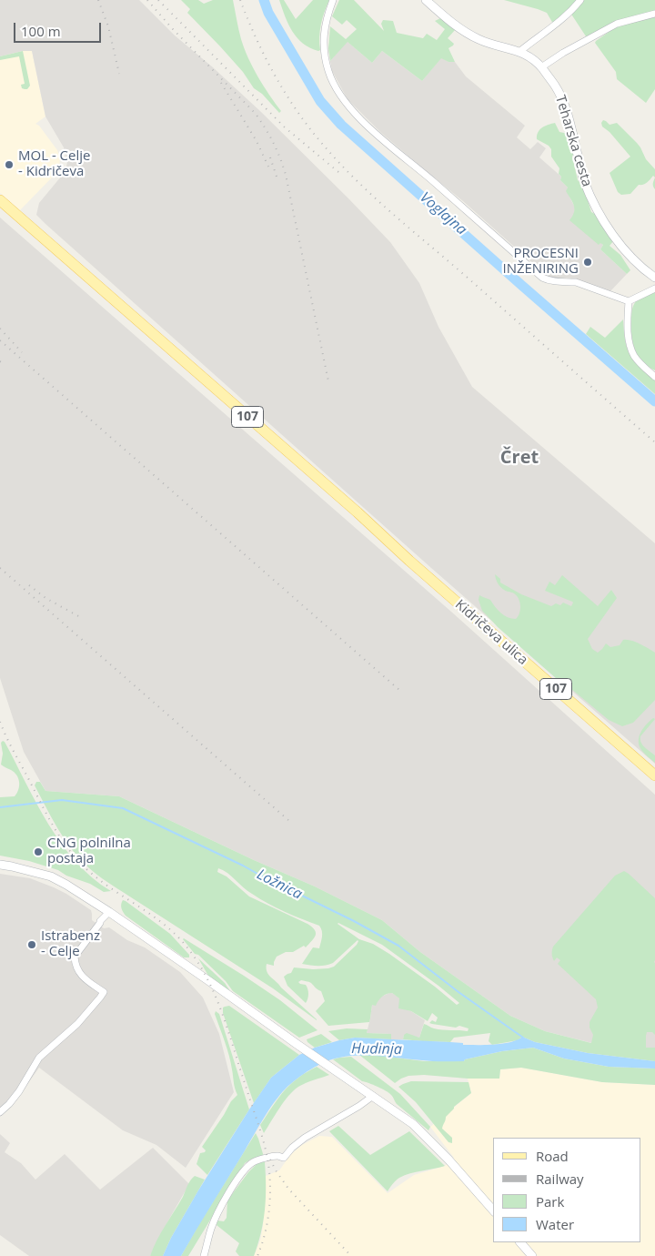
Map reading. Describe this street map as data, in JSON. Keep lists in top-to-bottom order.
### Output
{
  "streets": {
    "main road": ["107", "Kidričeva ulica"],
    "street": ["Teharska cesta"]
  },
  "districts": ["Čret"],
  "water": ["Voglajna", "Ložnica", "Hudinja"],
  "places": [
    "MOL - Celje - Kidričeva",
    "PROCESNI INŽENIRING",
    "CNG polnilna postaja",
    "Istrabenz - Celje"
  ],
  "legend": [
    "Road",
    "Railway",
    "Park",
    "Water"
  ],
  "scale_bar": "100 m"
}
